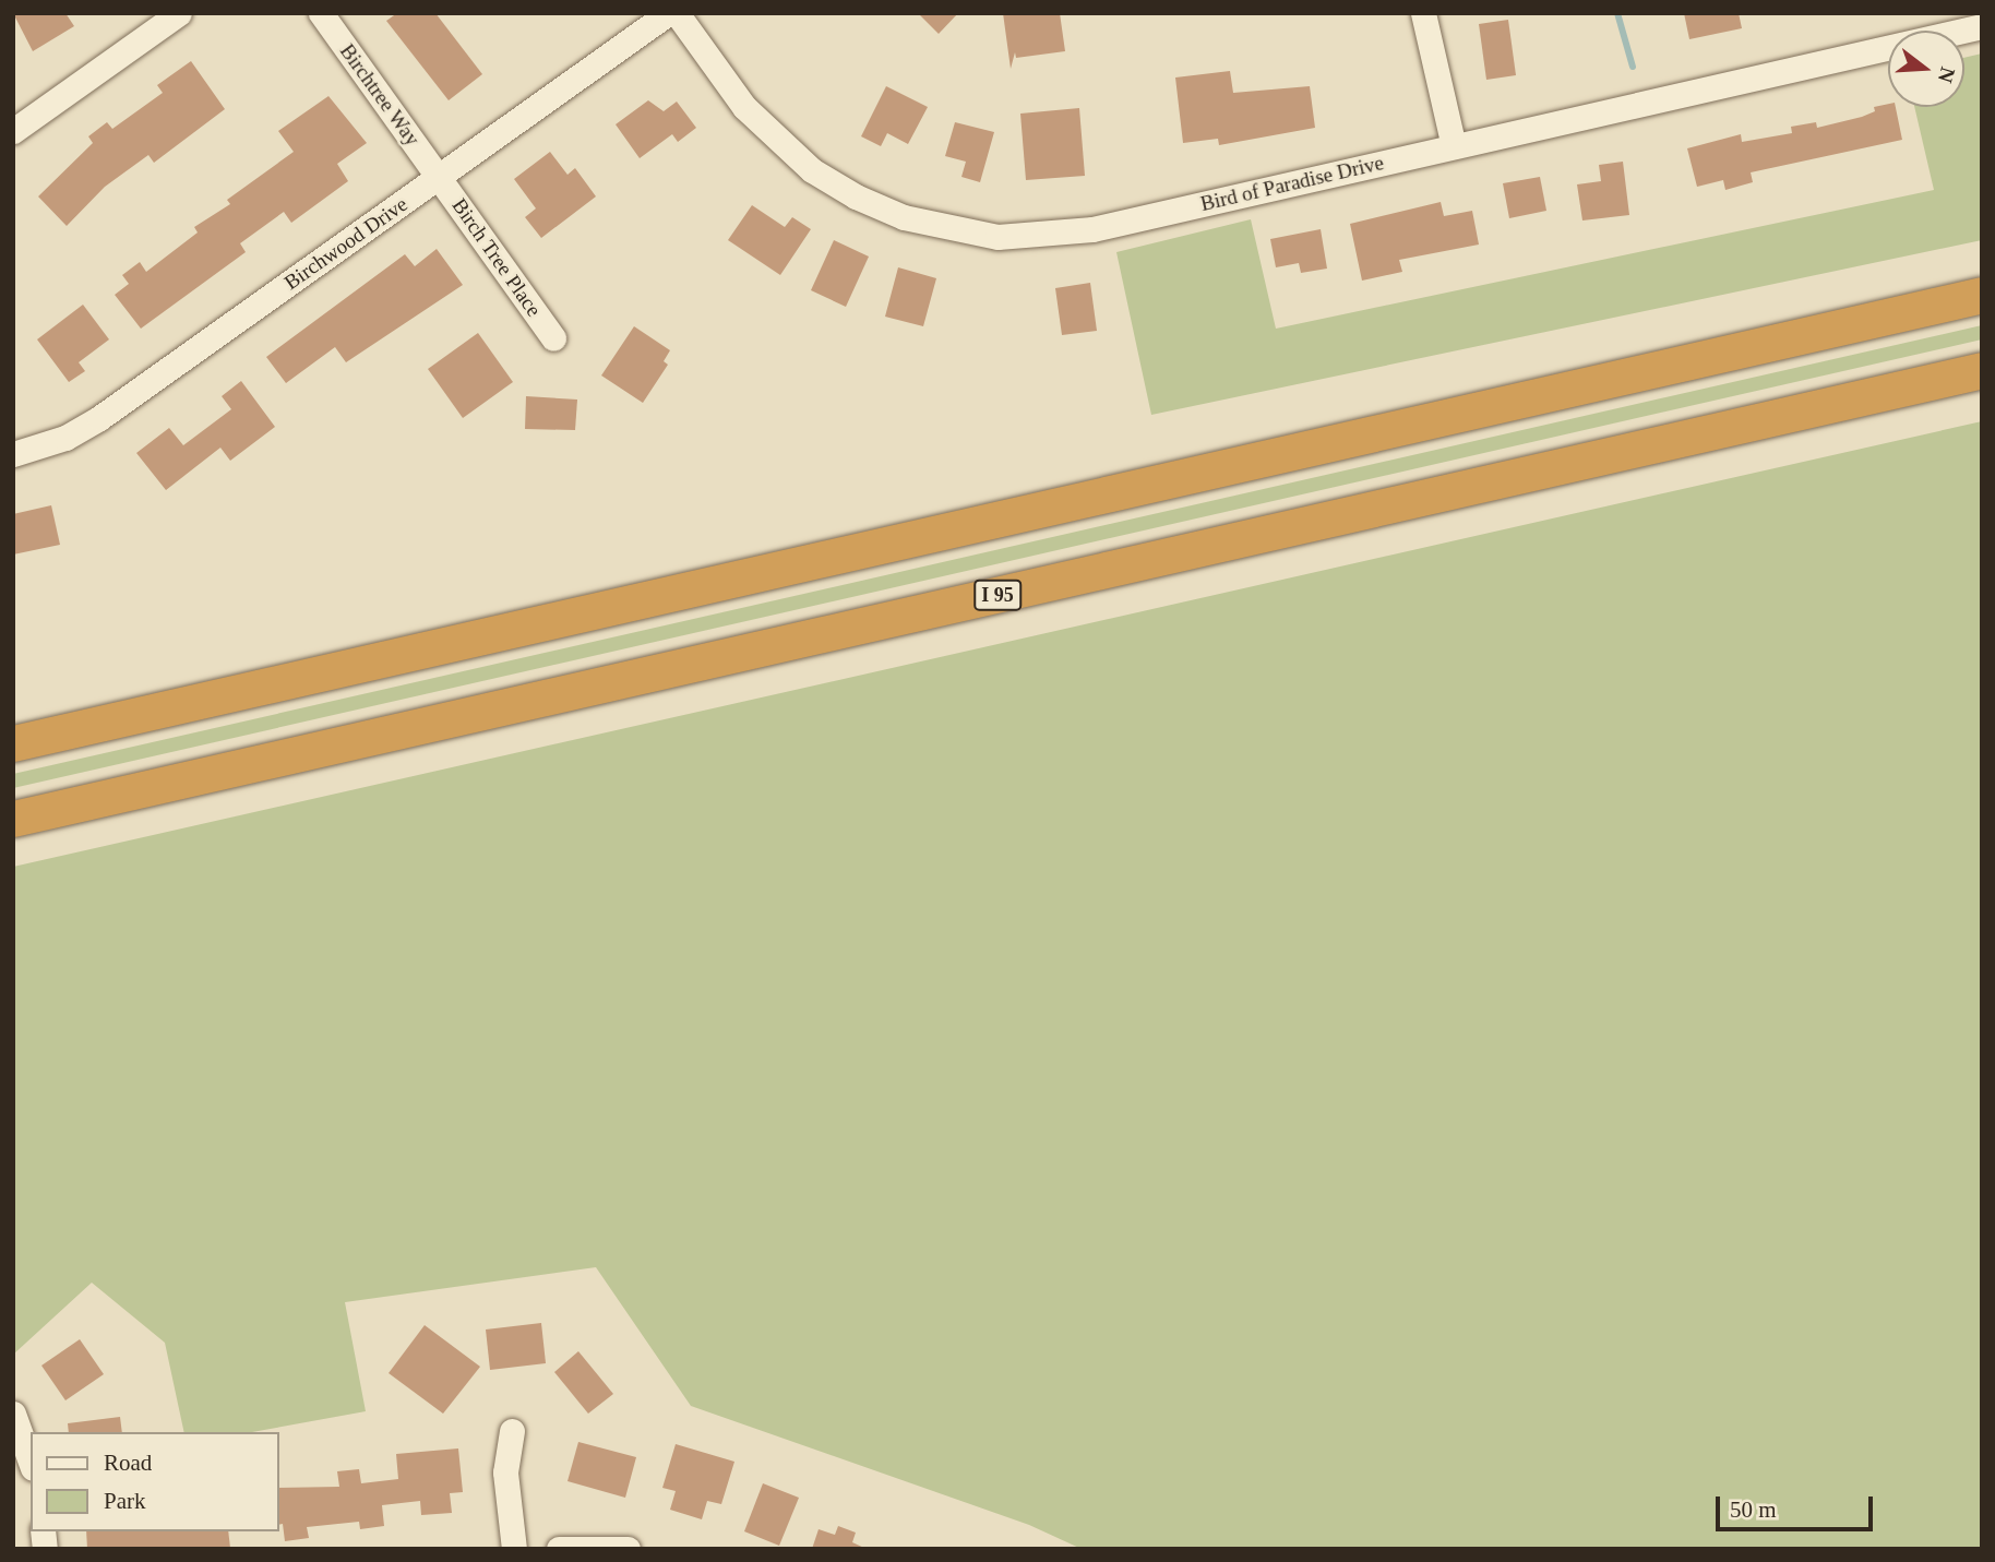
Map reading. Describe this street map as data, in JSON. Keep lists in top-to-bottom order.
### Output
{
  "streets": {
    "highway": ["I 95"],
    "street": [
      "Birchtree Way",
      "Bird of Paradise Drive",
      "Birchwood Drive",
      "Birch Tree Place"
    ]
  },
  "crossings": [
    ["Birchtree Way", "Birchwood Drive"],
    ["Birchtree Way", "Birch Tree Place"],
    ["Birchwood Drive", "Birch Tree Place"]
  ],
  "legend": ["Road", "Park"],
  "scale_bar": "50 m",
  "north": "right"
}
